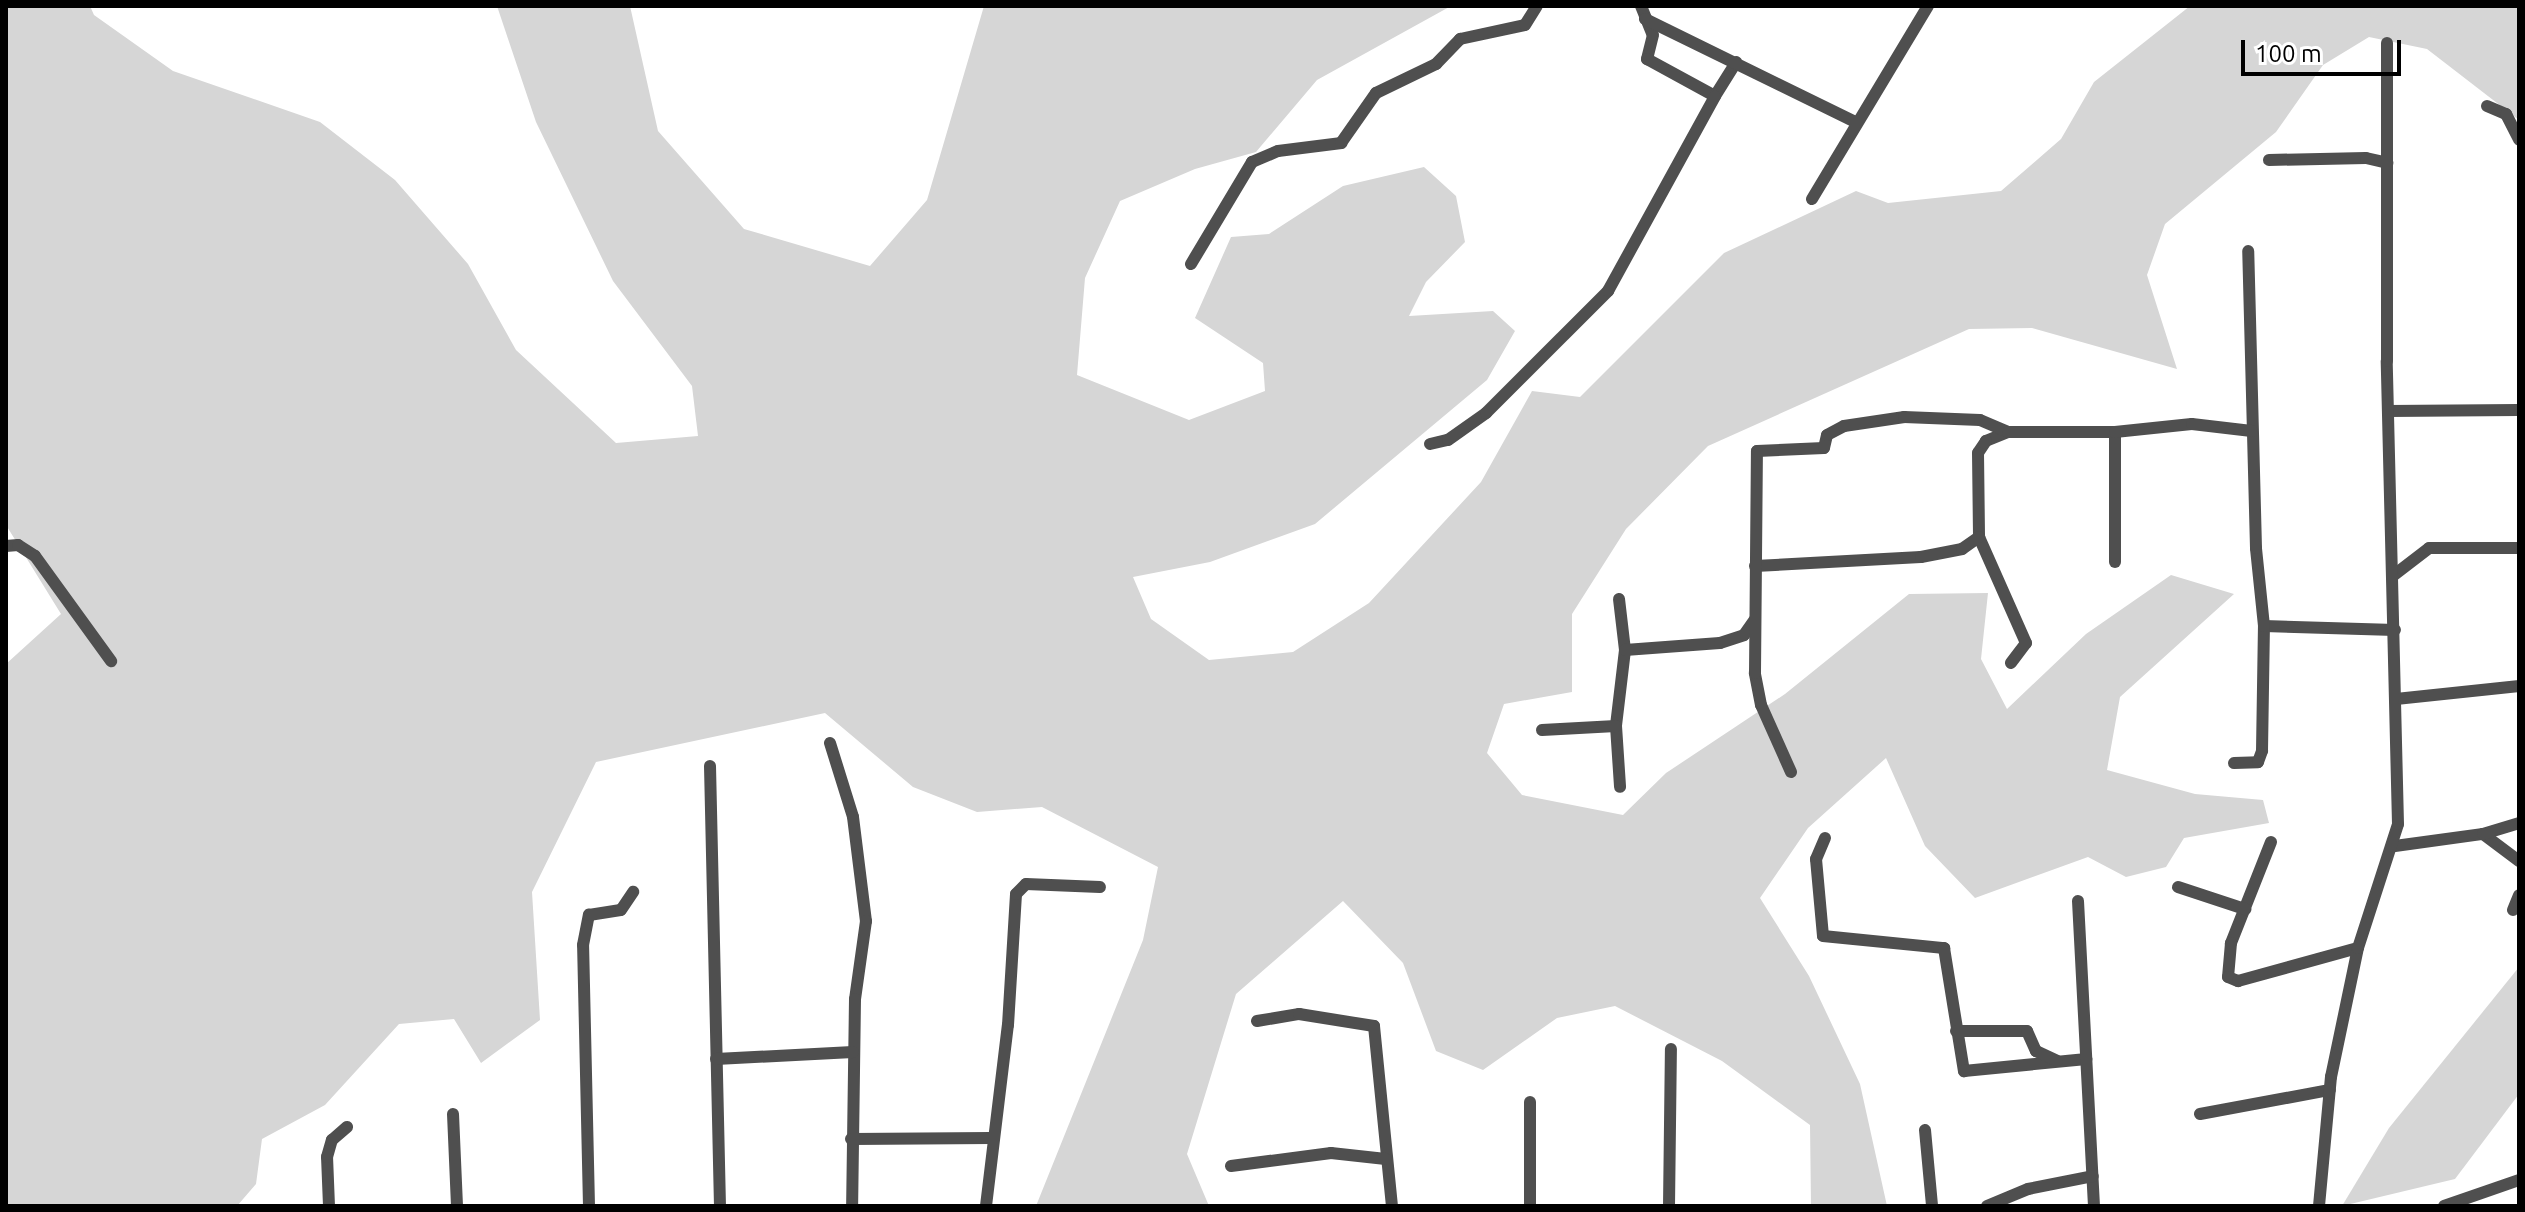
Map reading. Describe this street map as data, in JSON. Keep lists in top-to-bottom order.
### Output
{
  "scale_bar": "100 m"
}
